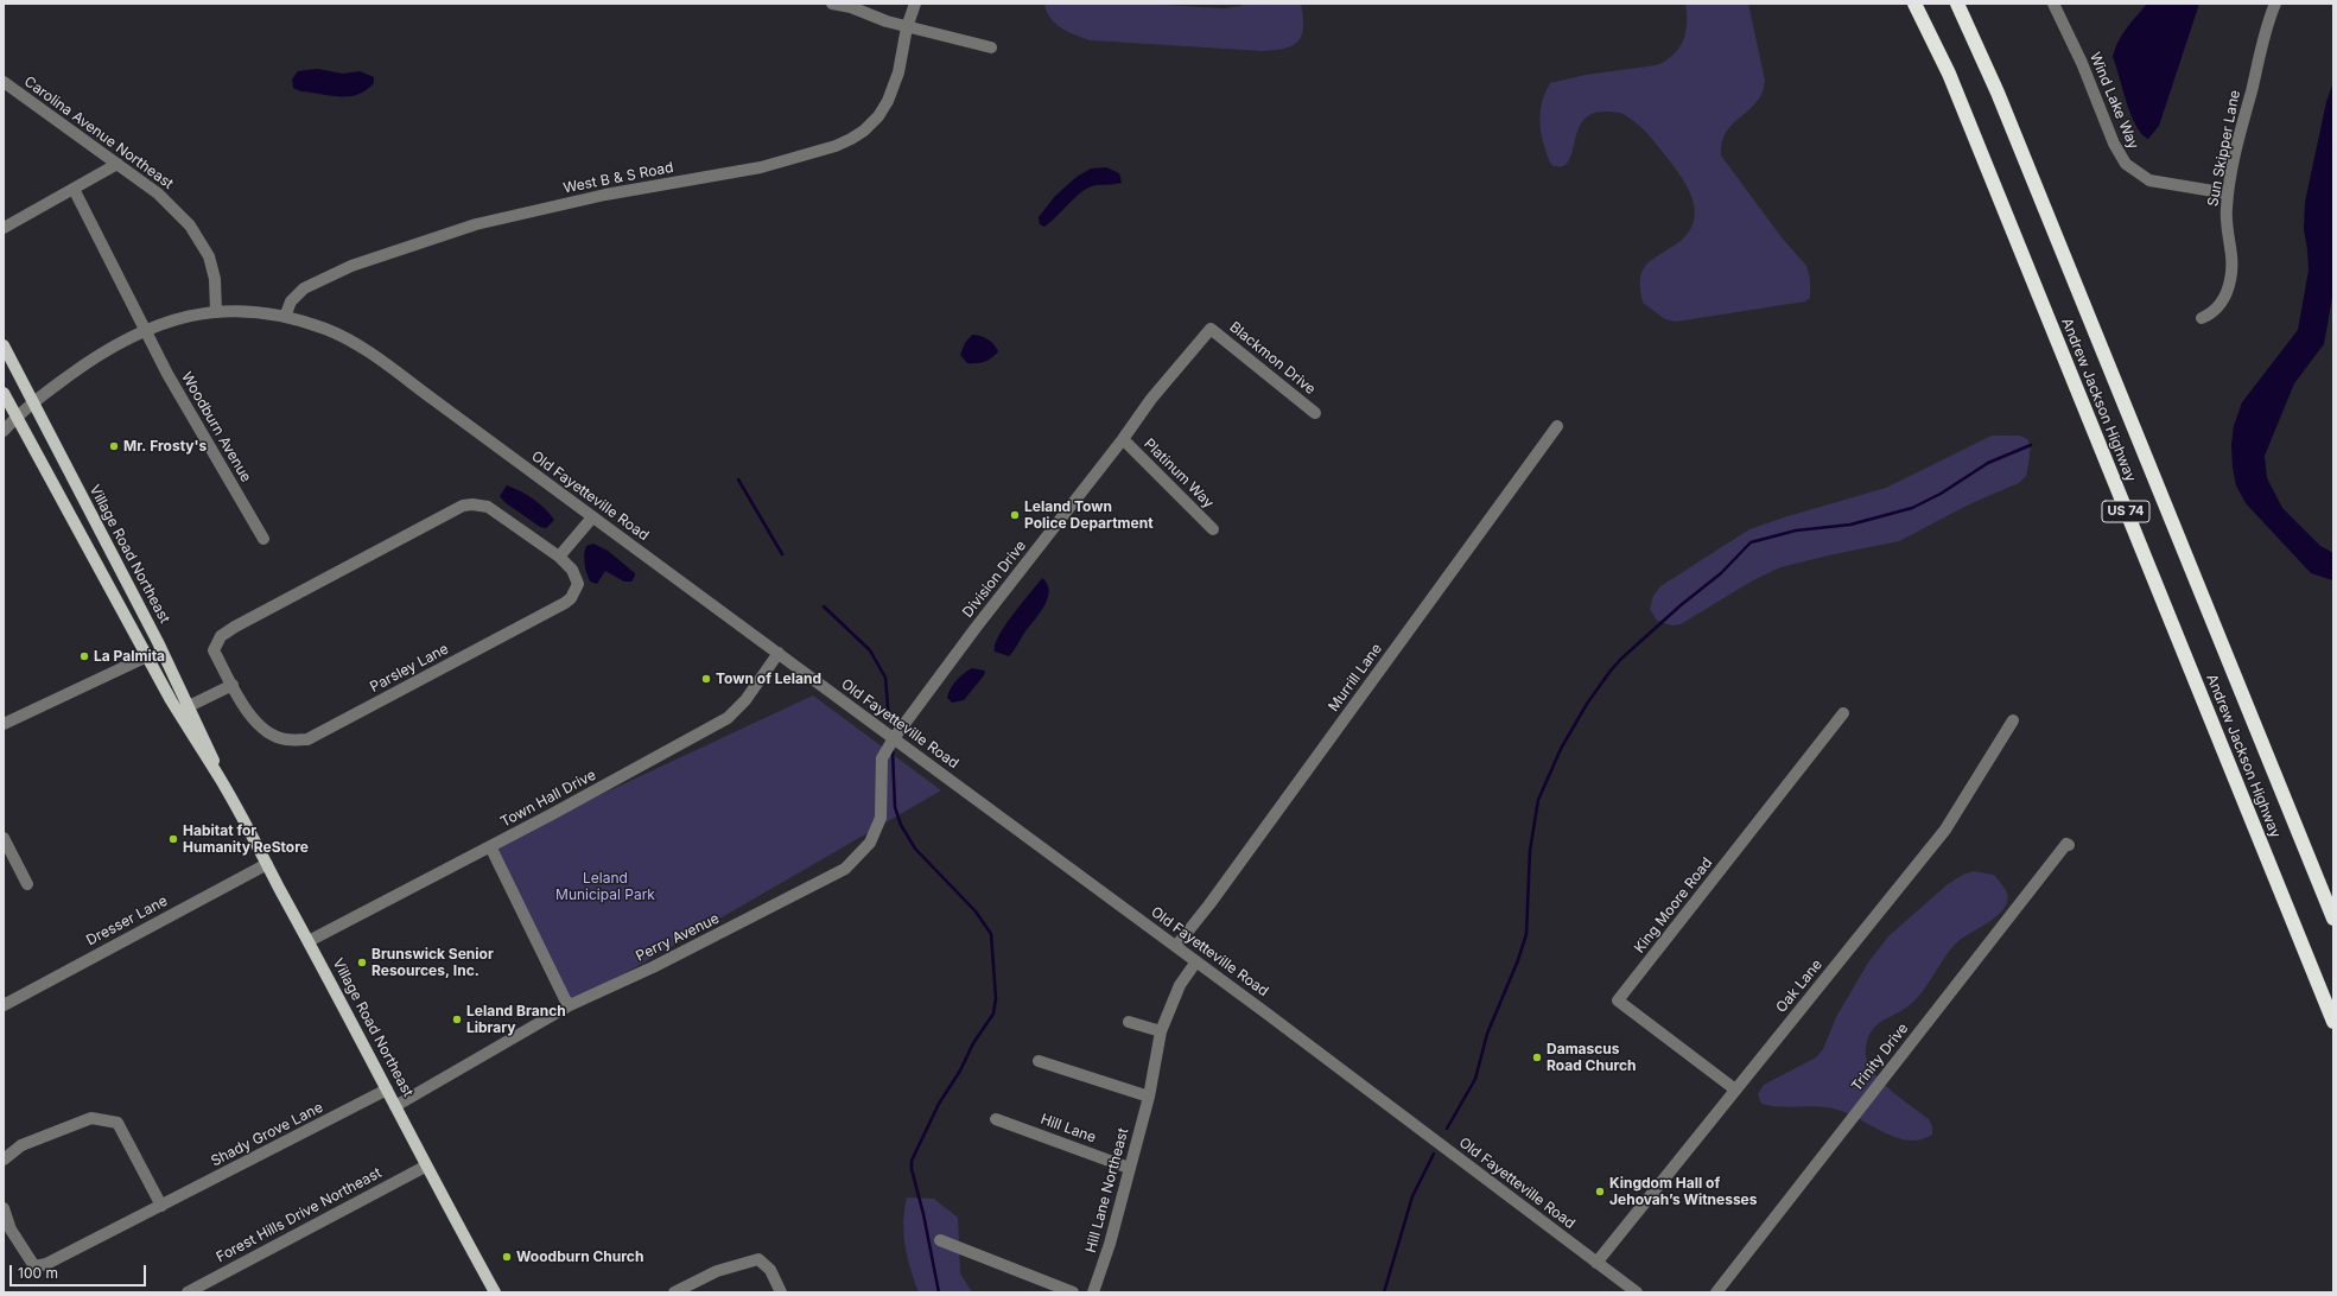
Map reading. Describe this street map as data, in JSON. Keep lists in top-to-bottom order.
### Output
{
  "streets": {
    "highway": ["Andrew Jackson Highway", "US 74"],
    "main road": ["Village Road Northeast"],
    "street": [
      "Wind Lake Way",
      "Carolina Avenue Northeast",
      "Sun Skipper Lane",
      "West B & S Road",
      "Blackmon Drive",
      "Woodburn Avenue",
      "Platinum Way",
      "Old Fayetteville Road",
      "Division Drive",
      "Parsley Lane",
      "Murrill Lane",
      "Town Hall Drive",
      "King Moore Road",
      "Dresser Lane",
      "Perry Avenue",
      "Oak Lane",
      "Trinity Drive",
      "Hill Lane",
      "Shady Grove Lane",
      "Hill Lane Northeast",
      "Forest Hills Drive Northeast"
    ]
  },
  "crossings": [
    ["Wind Lake Way", "Sun Skipper Lane"],
    ["Carolina Avenue Northeast", "Old Fayetteville Road"],
    ["West B & S Road", "Old Fayetteville Road"],
    ["Blackmon Drive", "Division Drive"],
    ["Woodburn Avenue", "Old Fayetteville Road"],
    ["Platinum Way", "Division Drive"],
    ["Old Fayetteville Road", "Village Road Northeast"],
    ["Old Fayetteville Road", "Division Drive"],
    ["Old Fayetteville Road", "Murrill Lane"],
    ["Old Fayetteville Road", "Town Hall Drive"],
    ["Old Fayetteville Road", "Perry Avenue"],
    ["Old Fayetteville Road", "Oak Lane"],
    ["Village Road Northeast", "Town Hall Drive"],
    ["Village Road Northeast", "Dresser Lane"],
    ["Village Road Northeast", "Perry Avenue"],
    ["Village Road Northeast", "Shady Grove Lane"],
    ["Village Road Northeast", "Forest Hills Drive Northeast"],
    ["Division Drive", "Perry Avenue"],
    ["King Moore Road", "Oak Lane"],
    ["Hill Lane", "Hill Lane Northeast"]
  ],
  "parks": ["Leland Municipal Park"],
  "places": [
    "Mr. Frosty's",
    "Leland Town Police Department",
    "La Palmita",
    "Town of Leland",
    "Habitat for Humanity ReStore",
    "Brunswick Senior Resources, Inc.",
    "Leland Branch Library",
    "Damascus Road Church",
    "Kingdom Hall of Jehovah’s Witnesses",
    "Woodburn Church"
  ],
  "scale_bar": "100 m"
}
